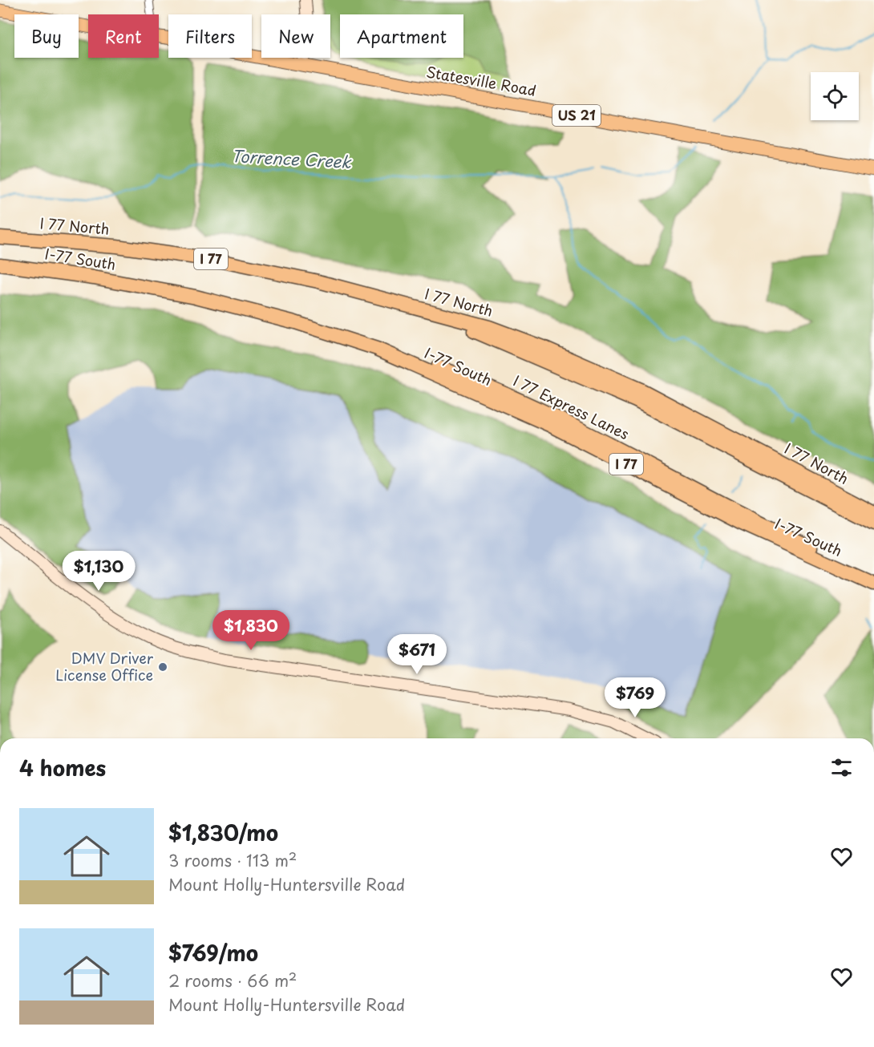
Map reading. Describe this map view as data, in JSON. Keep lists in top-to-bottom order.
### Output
{
  "streets": {
    "highway": [
      "I 77 North",
      "I 77",
      "I-77 South",
      "I 77 Express Lanes"
    ],
    "main road": ["Statesville Road", "US 21"]
  },
  "crossings": [
    ["I 77 North", "I 77 Express Lanes"],
    ["I-77 South", "I 77 Express Lanes"]
  ],
  "water": ["Torrence Creek"],
  "places": ["DMV Driver License Office"],
  "page": {
    "chip": [
      "Buy",
      "Rent",
      "Filters",
      "New",
      "Apartment"
    ],
    "price": [
      "$1,130",
      "$1,830",
      "$671",
      "$769"
    ],
    "heading": "4 homes",
    "list": [
      {
        "name": "$1,830/mo",
        "note": "3 rooms · 113 m² · Mount Holly-Huntersville Road"
      },
      {
        "name": "$769/mo",
        "note": "2 rooms · 66 m² · Mount Holly-Huntersville Road"
      }
    ]
  }
}
